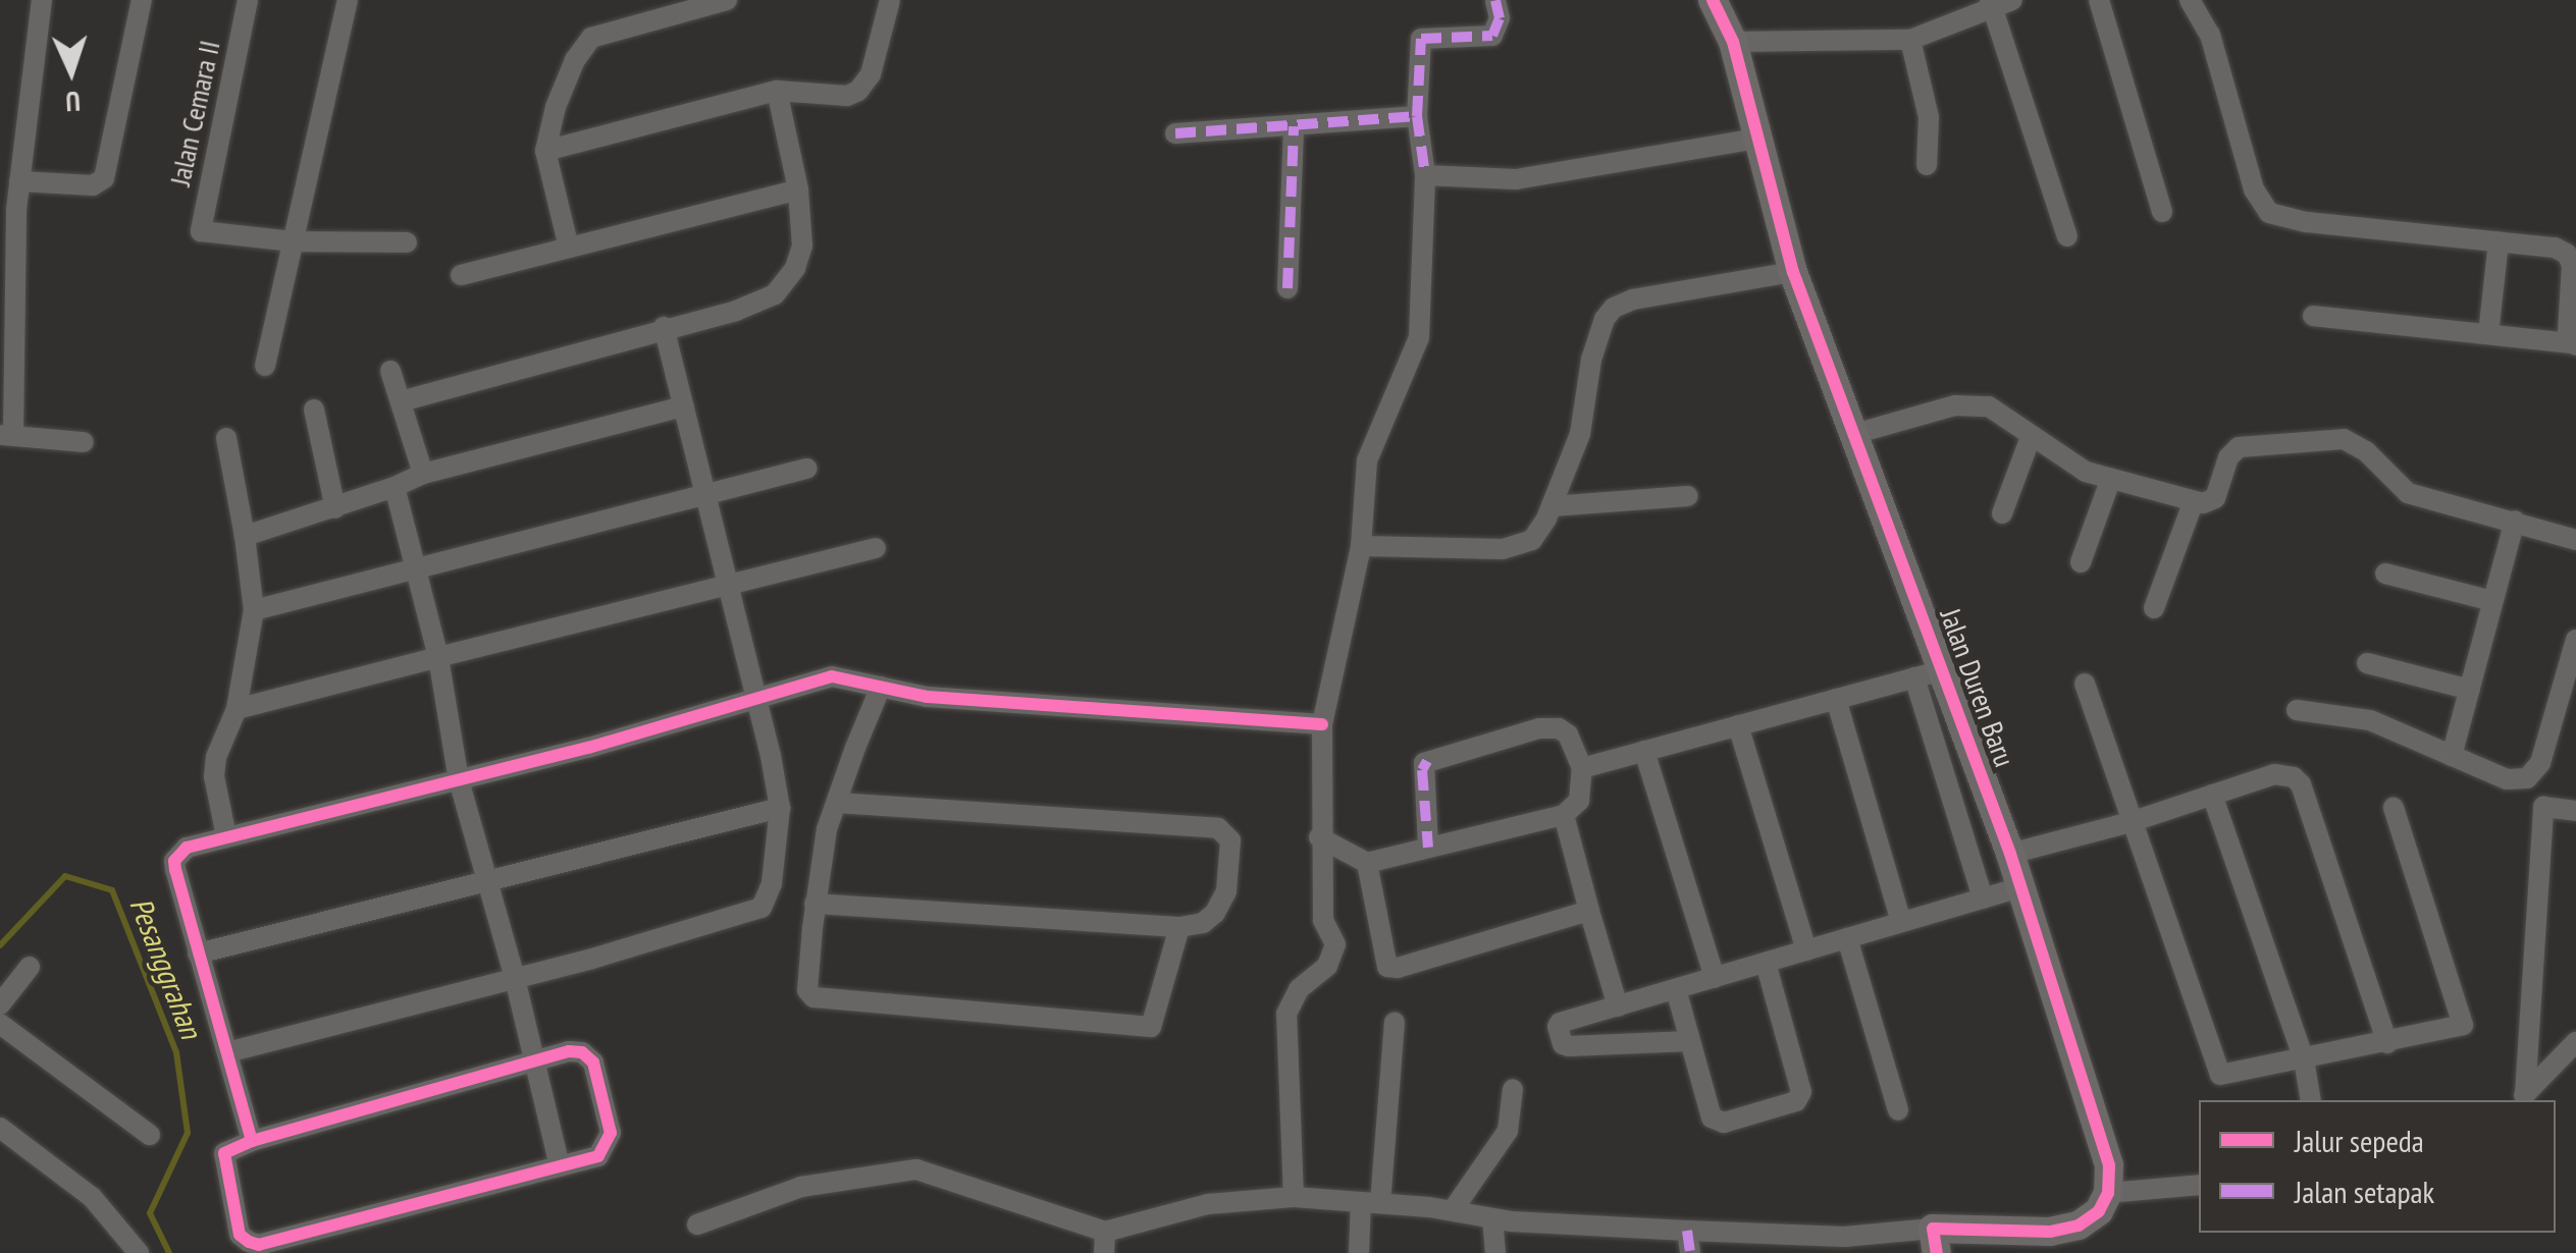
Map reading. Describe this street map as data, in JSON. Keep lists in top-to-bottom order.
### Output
{
  "streets": {
    "street": ["Jalan Cemara II", "Jalan Duren Baru"]
  },
  "water": ["Pesanggrahan"],
  "legend": ["Jalur sepeda", "Jalan setapak"],
  "north": "bottom"
}
